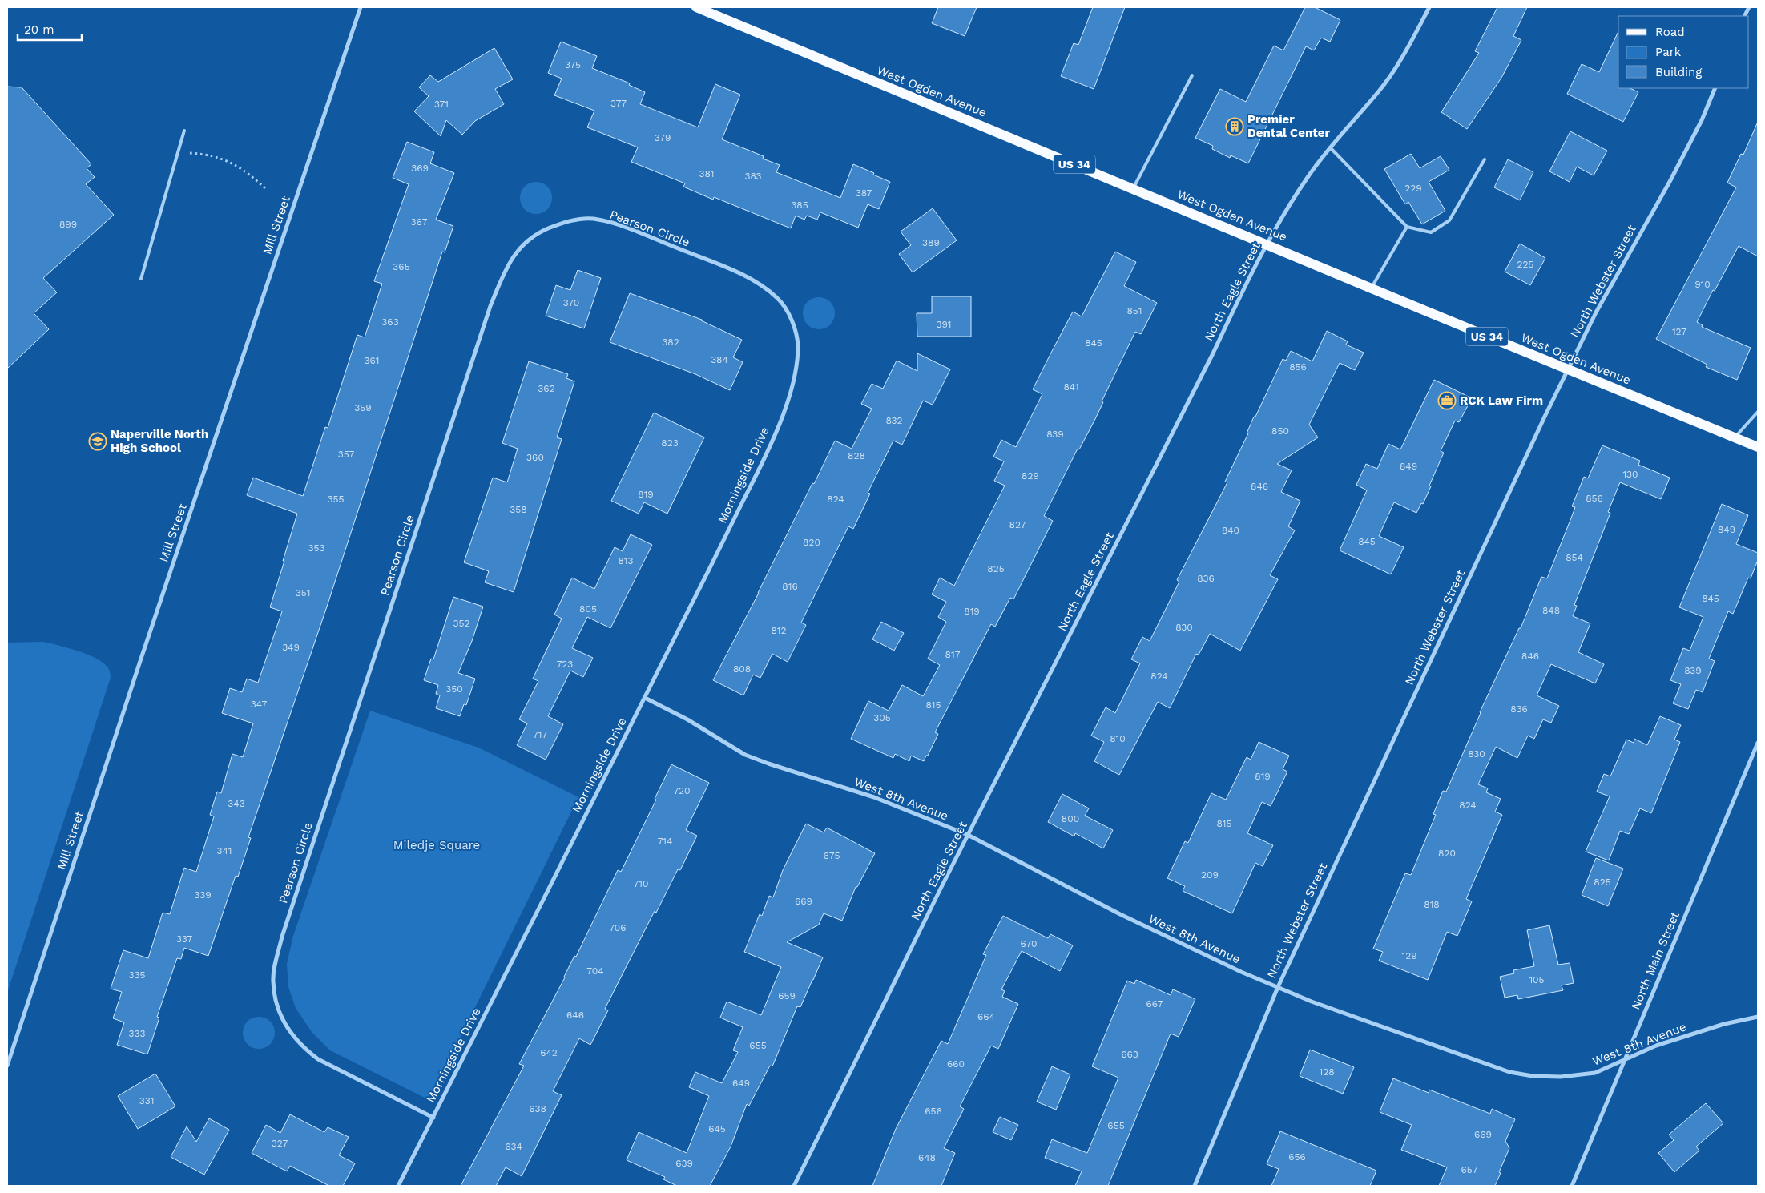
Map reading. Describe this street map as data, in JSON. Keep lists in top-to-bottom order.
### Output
{
  "streets": {
    "main road": ["West Ogden Avenue", "US 34"],
    "street": [
      "Mill Street",
      "Pearson Circle",
      "North Webster Street",
      "North Eagle Street",
      "Morningside Drive",
      "West 8th Avenue",
      "North Main Street"
    ]
  },
  "crossings": [
    ["West Ogden Avenue", "North Webster Street"],
    ["West Ogden Avenue", "North Eagle Street"],
    ["Pearson Circle", "Morningside Drive"],
    ["North Webster Street", "West 8th Avenue"],
    ["North Eagle Street", "West 8th Avenue"],
    ["Morningside Drive", "West 8th Avenue"],
    ["West 8th Avenue", "North Main Street"]
  ],
  "parks": ["Miledje Square"],
  "places": {
    "building": ["Premier Dental Center"],
    "office": ["RCK Law Firm"],
    "school or university": ["Naperville North High School"]
  },
  "house_numbers": [
    "375",
    "377",
    "371",
    "379",
    "369",
    "381",
    "383",
    "229",
    "387",
    "385",
    "367",
    "899",
    "389",
    "225",
    "365",
    "910",
    "370",
    "851",
    "363",
    "391",
    "127",
    "382",
    "845",
    "384",
    "361",
    "856",
    "841",
    "362",
    "359",
    "832",
    "850",
    "839",
    "823",
    "357",
    "828",
    "360",
    "849",
    "130",
    "829",
    "846",
    "819",
    "856",
    "355",
    "824",
    "358",
    "827",
    "849",
    "840",
    "845",
    "820",
    "353",
    "854",
    "813",
    "825",
    "836",
    "816",
    "351",
    "845",
    "805",
    "848",
    "819",
    "352",
    "830",
    "812",
    "349",
    "817",
    "846",
    "723",
    "808",
    "839",
    "824",
    "350",
    "347",
    "815",
    "836",
    "305",
    "717",
    "810",
    "830",
    "819",
    "720",
    "343",
    "824",
    "800",
    "815",
    "714",
    "341",
    "820",
    "675",
    "209",
    "825",
    "710",
    "339",
    "669",
    "818",
    "706",
    "337",
    "670",
    "129",
    "704",
    "335",
    "105",
    "659",
    "667",
    "646",
    "664",
    "333",
    "655",
    "642",
    "663",
    "660",
    "128",
    "649",
    "331",
    "638",
    "656",
    "655",
    "645",
    "669",
    "327",
    "634",
    "656",
    "648",
    "639",
    "657"
  ],
  "legend": ["Road", "Park", "Building"],
  "scale_bar": "20 m"
}
